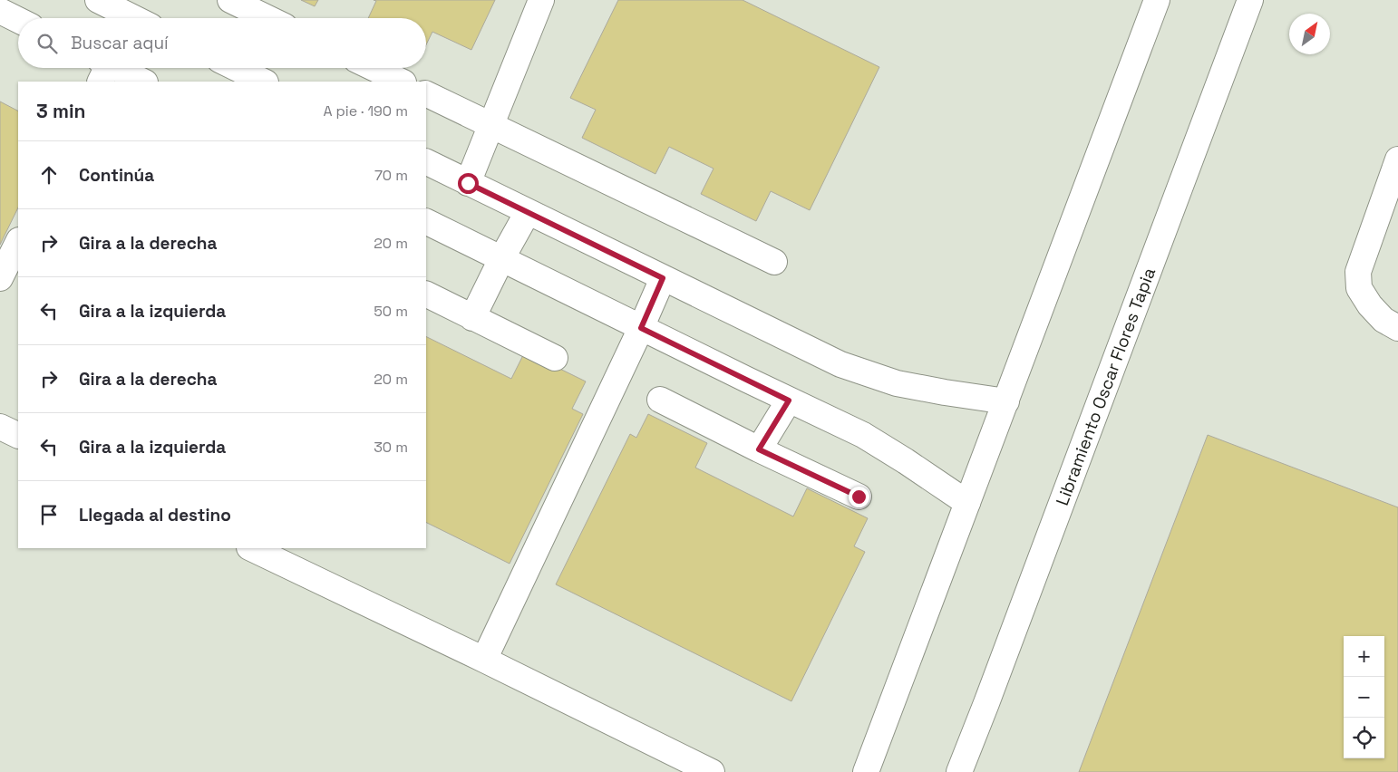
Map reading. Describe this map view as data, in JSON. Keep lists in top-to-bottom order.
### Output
{
  "streets": {
    "main road": ["Libramiento Oscar Flores Tapia"]
  },
  "north": "top right",
  "page": {
    "search": "Buscar aquí",
    "heading": ["3 min", "A pie · 190 m"],
    "list": [
      ["Continúa", "70 m"],
      ["Gira a la derecha", "20 m"],
      ["Gira a la izquierda", "50 m"],
      ["Gira a la derecha", "20 m"],
      ["Gira a la izquierda", "30 m"],
      "Llegada al destino"
    ],
    "map_buttons": ["+", "−"]
  }
}
